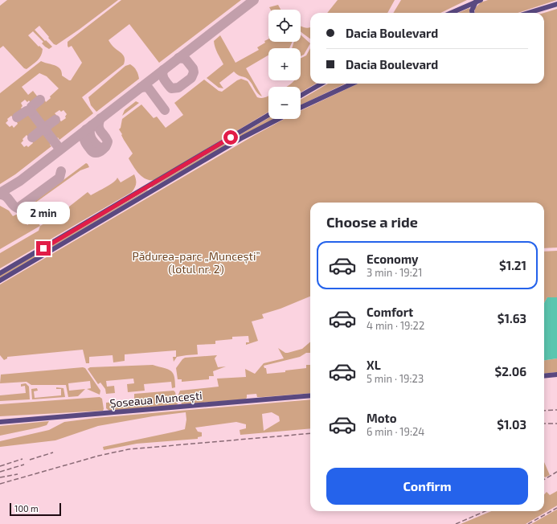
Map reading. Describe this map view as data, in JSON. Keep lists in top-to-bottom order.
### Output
{
  "streets": {
    "main road": ["Șoseaua Muncești"]
  },
  "parks": ["Pădurea-parc „Muncești” (lotul nr. 2)"],
  "scale_bar": "100 m",
  "page": {
    "map_buttons": ["+", "−"],
    "banner": ["Dacia Boulevard", "Dacia Boulevard"],
    "bubble": "2 min",
    "heading": "Choose a ride",
    "list": [
      {
        "name": "Economy",
        "note": "3 min · 19:21",
        "value": "$1.21"
      },
      {
        "name": "Comfort",
        "note": "4 min · 19:22",
        "value": "$1.63"
      },
      {
        "name": "XL",
        "note": "5 min · 19:23",
        "value": "$2.06"
      },
      {
        "name": "Moto",
        "note": "6 min · 19:24",
        "value": "$1.03"
      }
    ],
    "buttons": "Confirm",
    "scale": "100 m"
  }
}
